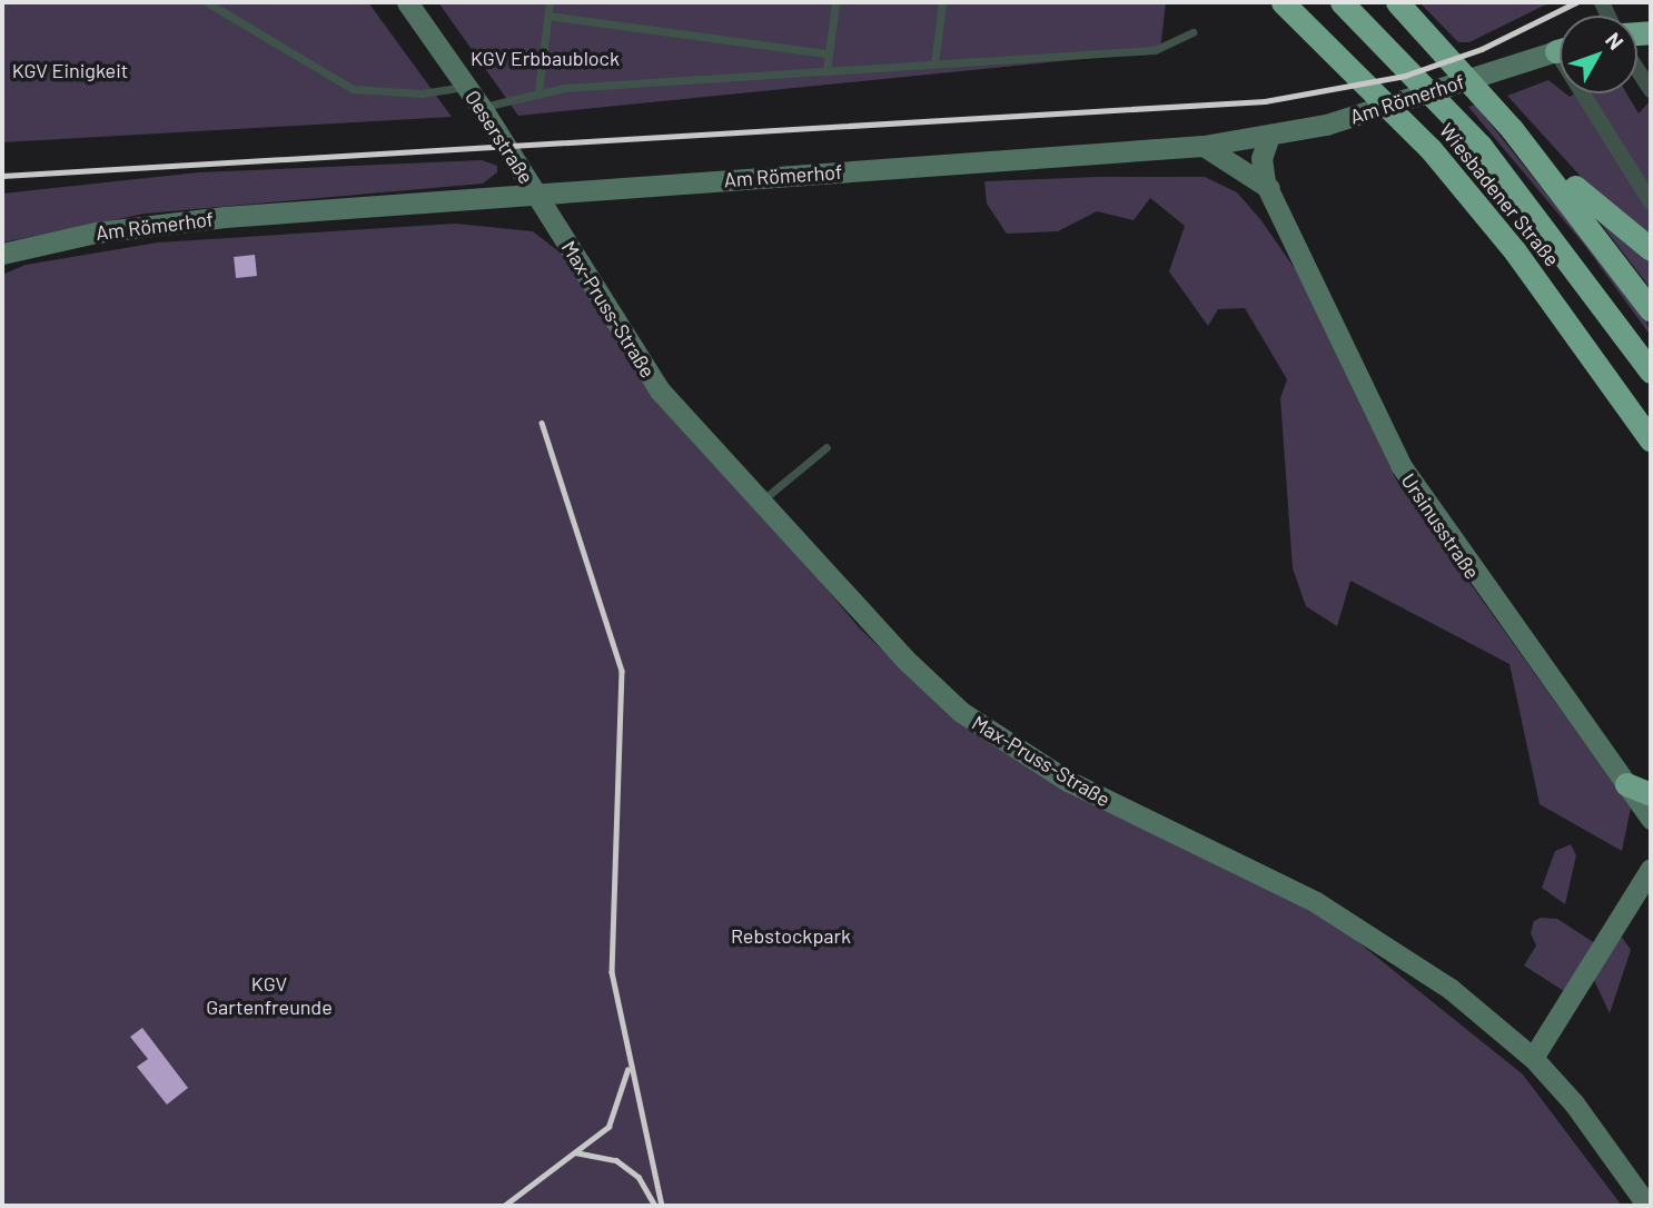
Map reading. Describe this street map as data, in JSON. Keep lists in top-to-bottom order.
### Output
{
  "streets": {
    "highway": ["Wiesbadener Straße"],
    "main road": [
      "Am Römerhof",
      "Oeserstraße",
      "Max-Pruss-Straße",
      "Ursinusstraße"
    ]
  },
  "crossings": [
    ["Am Römerhof", "Oeserstraße"],
    ["Am Römerhof", "Max-Pruss-Straße"],
    ["Am Römerhof", "Ursinusstraße"],
    ["Oeserstraße", "Max-Pruss-Straße"]
  ],
  "parks": [
    "KGV Erbbaublock",
    "KGV Einigkeit",
    "Rebstockpark",
    "KGV Gartenfreunde"
  ],
  "north": "top right"
}
